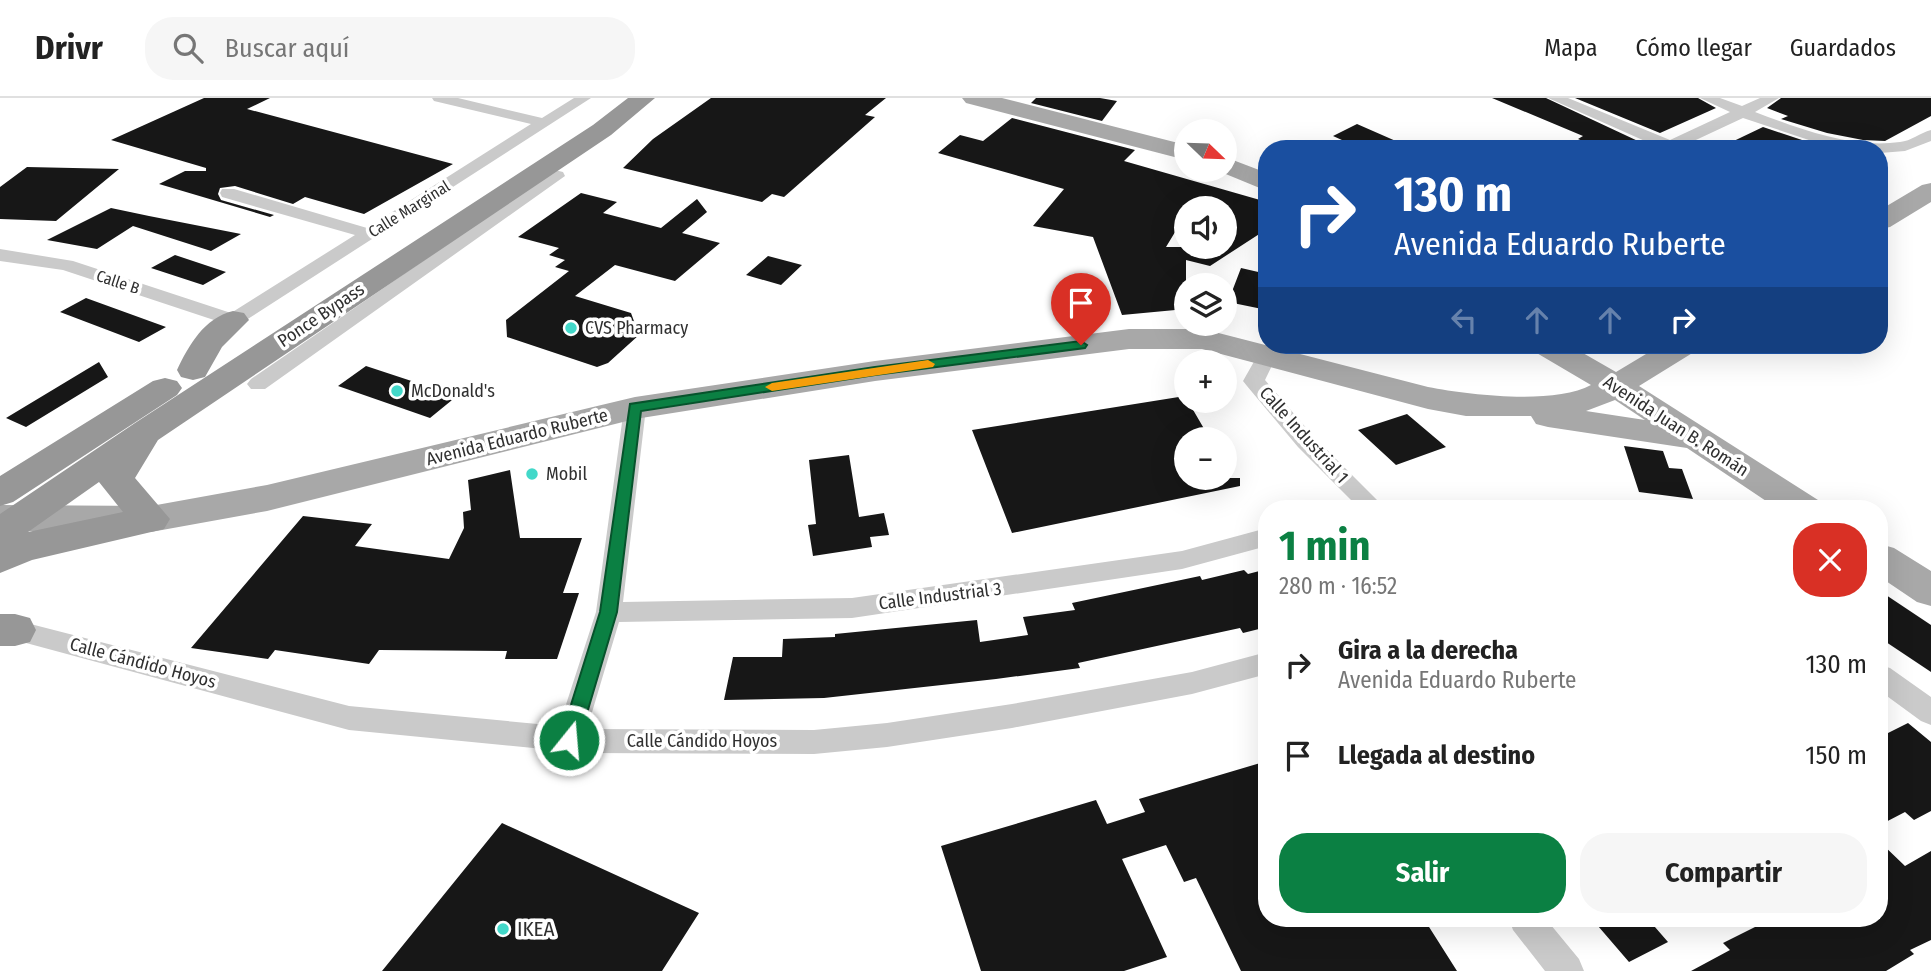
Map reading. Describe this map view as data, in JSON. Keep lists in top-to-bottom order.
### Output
{
  "streets": {
    "highway": ["Ponce Bypass"],
    "main road": ["Avenida Juan B. Román", "Avenida Eduardo Ruberte"],
    "street": [
      "Calle Marginal",
      "Calle B",
      "Calle Industrial 1",
      "Calle Industrial 3",
      "Calle Cándido Hoyos"
    ]
  },
  "crossings": [
    ["Calle Marginal", "Calle B"],
    ["Ponce Bypass", "Avenida Eduardo Ruberte"],
    ["Avenida Juan B. Román", "Avenida Eduardo Ruberte"],
    ["Calle Industrial 1", "Avenida Eduardo Ruberte"]
  ],
  "places": [
    "CVS Pharmacy",
    "McDonald's",
    "Mobil",
    "IKEA"
  ],
  "north": "bottom right",
  "page": {
    "header": "Drivr",
    "search": "Buscar aquí",
    "nav": ["Mapa", "Cómo llegar", "Guardados"],
    "map_buttons": ["+", "−"],
    "turn": ["130 m", "Avenida Eduardo Ruberte"],
    "heading": ["1 min", "280 m · 16:52"],
    "list": [
      {
        "name": "Gira a la derecha",
        "note": "Avenida Eduardo Ruberte",
        "value": "130 m"
      },
      {
        "name": "Llegada al destino",
        "value": "150 m"
      }
    ],
    "buttons": ["Salir", "Compartir"]
  }
}
